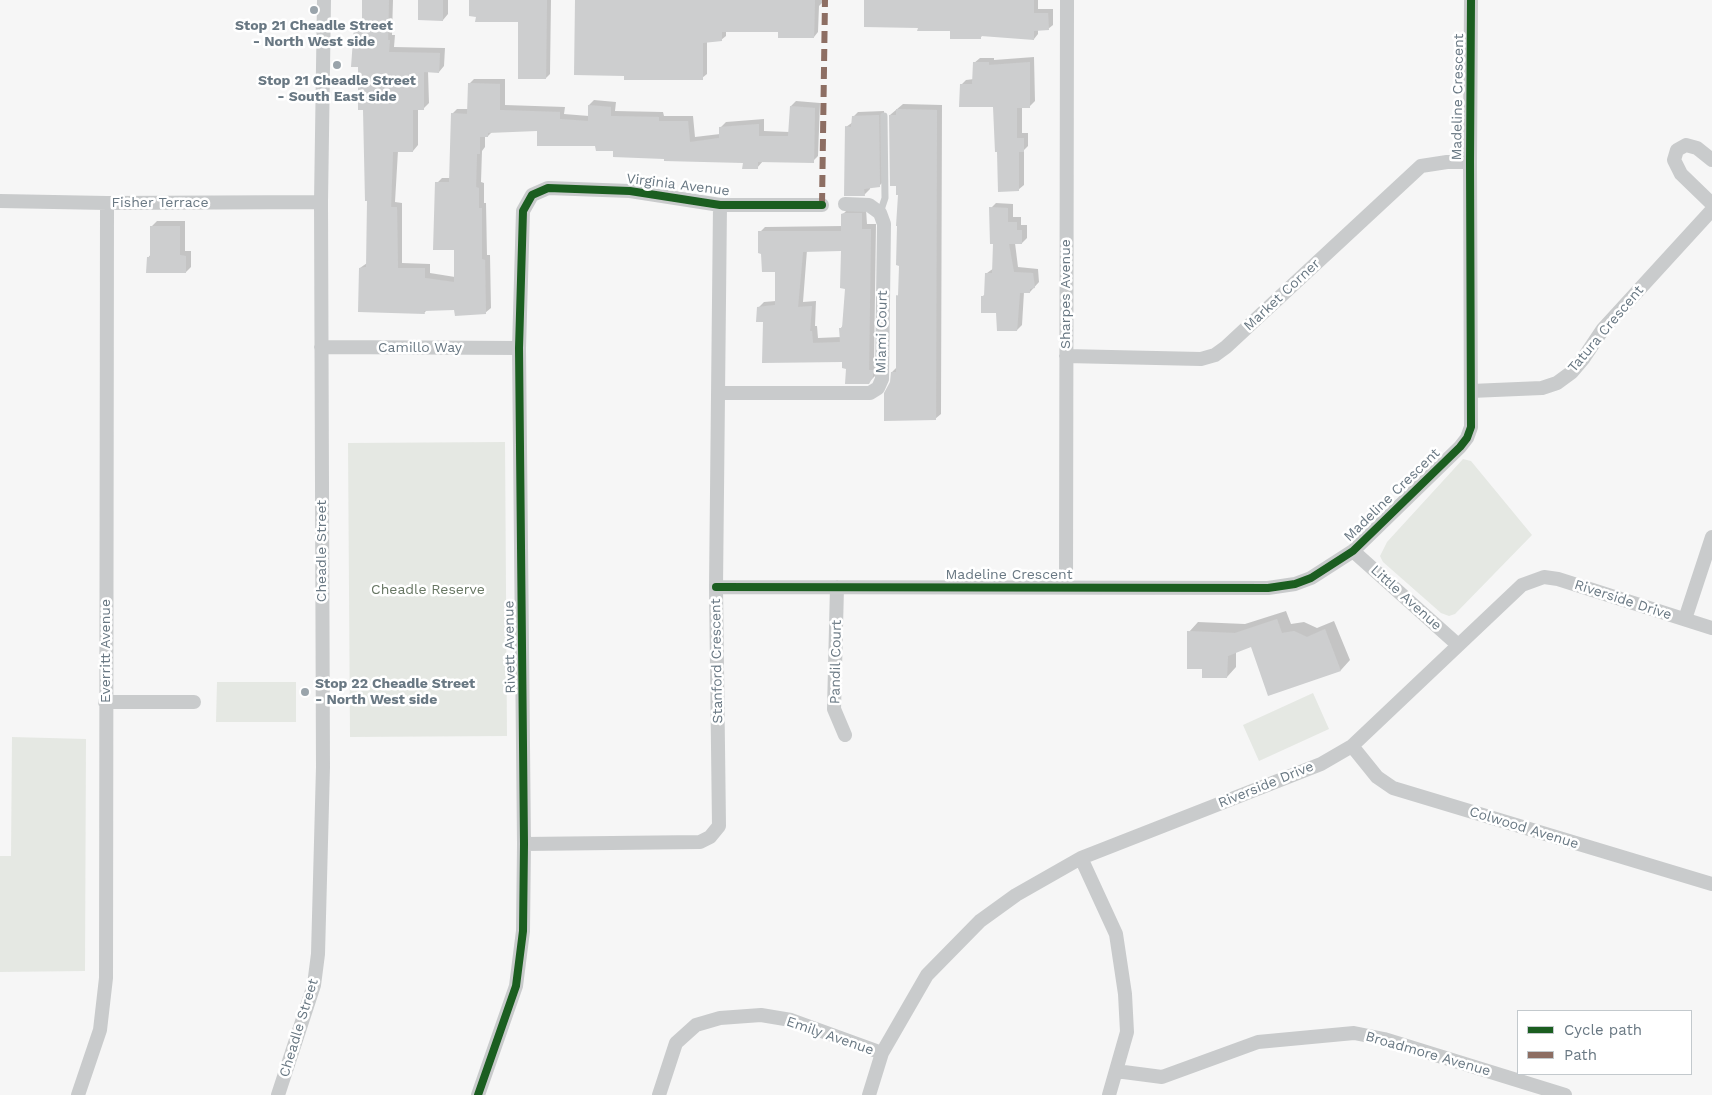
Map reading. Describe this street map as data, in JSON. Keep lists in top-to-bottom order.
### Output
{
  "streets": {
    "street": [
      "Madeline Crescent",
      "Virginia Avenue",
      "Fisher Terrace",
      "Sharpes Avenue",
      "Market Corner",
      "Tatura Crescent",
      "Miami Court",
      "Camillo Way",
      "Cheadle Street",
      "Little Avenue",
      "Riverside Drive",
      "Rivett Avenue",
      "Everritt Avenue",
      "Stanford Crescent",
      "Pandil Court",
      "Colwood Avenue",
      "Emily Avenue",
      "Broadmore Avenue"
    ]
  },
  "crossings": [
    ["Madeline Crescent", "Sharpes Avenue"],
    ["Madeline Crescent", "Market Corner"],
    ["Madeline Crescent", "Tatura Crescent"],
    ["Madeline Crescent", "Little Avenue"],
    ["Madeline Crescent", "Stanford Crescent"],
    ["Madeline Crescent", "Pandil Court"],
    ["Virginia Avenue", "Rivett Avenue"],
    ["Virginia Avenue", "Stanford Crescent"],
    ["Fisher Terrace", "Cheadle Street"],
    ["Fisher Terrace", "Everritt Avenue"],
    ["Sharpes Avenue", "Market Corner"],
    ["Miami Court", "Stanford Crescent"],
    ["Camillo Way", "Cheadle Street"],
    ["Camillo Way", "Rivett Avenue"],
    ["Little Avenue", "Riverside Drive"],
    ["Riverside Drive", "Colwood Avenue"],
    ["Riverside Drive", "Emily Avenue"],
    ["Rivett Avenue", "Stanford Crescent"]
  ],
  "parks": ["Cheadle Reserve"],
  "places": ["Stop 21 Cheadle Street - North West side", "Stop 21 Cheadle Street - South East side", "Stop 22 Cheadle Street - North West side"],
  "legend": ["Cycle path", "Path"]
}
